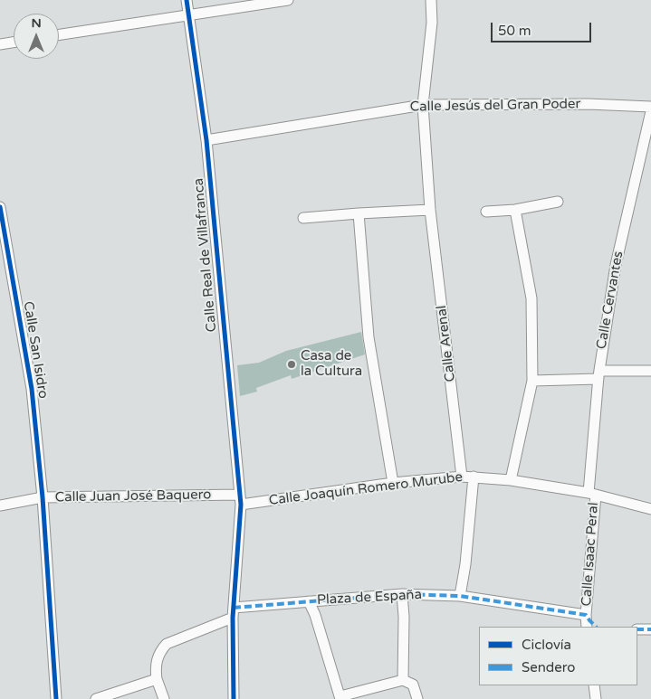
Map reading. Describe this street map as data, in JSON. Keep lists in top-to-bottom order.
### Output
{
  "streets": {
    "street": [
      "Calle Jesús del Gran Poder",
      "Calle Real de Villafranca",
      "Calle Cervantes",
      "Calle Arenal",
      "Calle San Isidro",
      "Calle Joaquín Romero Murube",
      "Calle Juan José Baquero",
      "Calle Isaac Peral",
      "Plaza de España"
    ]
  },
  "crossings": [
    ["Calle Jesús del Gran Poder", "Calle Real de Villafranca"],
    ["Calle Jesús del Gran Poder", "Calle Arenal"],
    ["Calle Real de Villafranca", "Calle Joaquín Romero Murube"],
    ["Calle Real de Villafranca", "Calle Juan José Baquero"],
    ["Calle Real de Villafranca", "Plaza de España"],
    ["Calle Cervantes", "Calle Joaquín Romero Murube"],
    ["Calle Cervantes", "Calle Isaac Peral"],
    ["Calle Arenal", "Calle Joaquín Romero Murube"],
    ["Calle San Isidro", "Calle Juan José Baquero"],
    ["Calle Joaquín Romero Murube", "Calle Juan José Baquero"],
    ["Calle Joaquín Romero Murube", "Calle Isaac Peral"],
    ["Calle Isaac Peral", "Plaza de España"]
  ],
  "places": ["Casa de la Cultura"],
  "legend": ["Ciclovía", "Sendero"],
  "scale_bar": "50 m",
  "north": "top"
}
